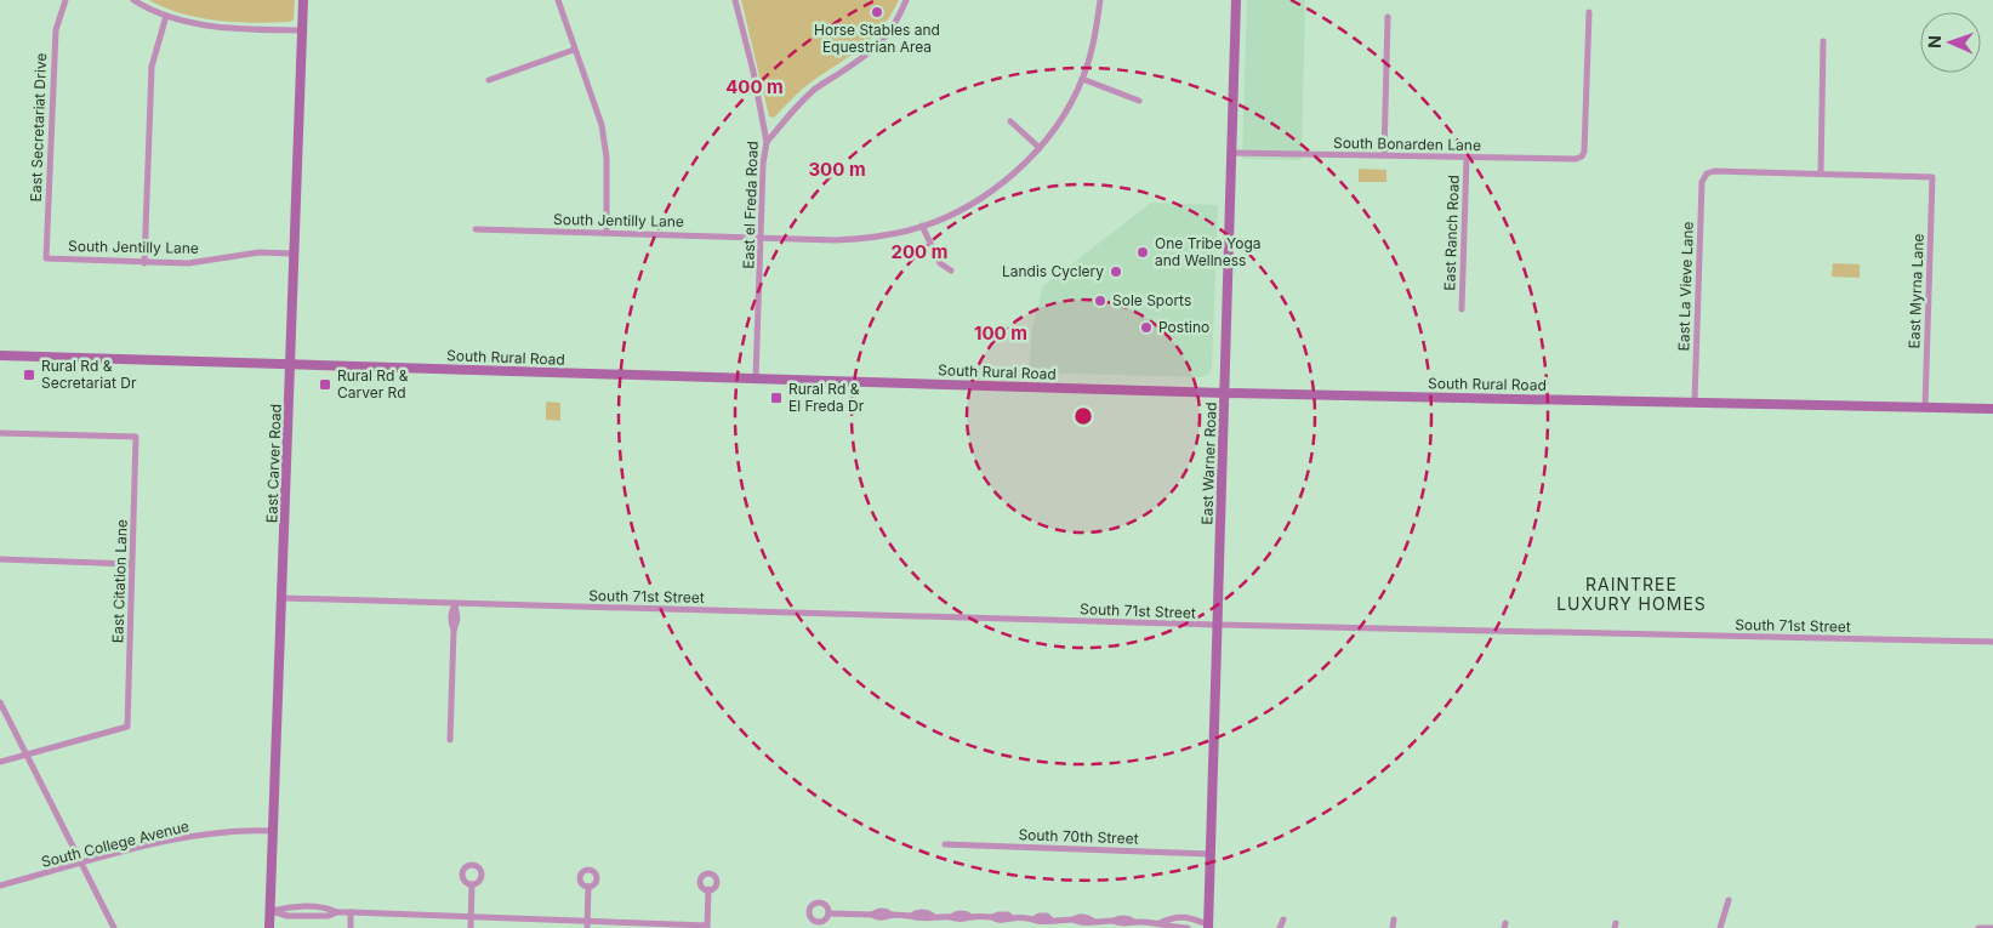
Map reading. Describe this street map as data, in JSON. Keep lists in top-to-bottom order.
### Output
{
  "streets": {
    "main road": ["South Rural Road", "East Carver Road", "East Warner Road"],
    "street": [
      "East Secretariat Drive",
      "South Bonarden Lane",
      "East el Freda Road",
      "South Jentilly Lane",
      "East Ranch Road",
      "East La Vieve Lane",
      "East Myrna Lane",
      "East Citation Lane",
      "South 71st Street",
      "South 70th Street",
      "South College Avenue"
    ]
  },
  "crossings": [
    ["East Secretariat Drive", "South Jentilly Lane"],
    ["South Bonarden Lane", "East Ranch Road"],
    ["South Bonarden Lane", "East Warner Road"],
    ["East el Freda Road", "South Jentilly Lane"],
    ["East el Freda Road", "South Rural Road"],
    ["South Jentilly Lane", "East Carver Road"],
    ["East La Vieve Lane", "East Myrna Lane"],
    ["East La Vieve Lane", "South Rural Road"],
    ["East Myrna Lane", "South Rural Road"],
    ["South Rural Road", "East Carver Road"],
    ["South Rural Road", "East Warner Road"],
    ["East Carver Road", "South 71st Street"],
    ["East Carver Road", "South College Avenue"],
    ["East Warner Road", "South 71st Street"],
    ["East Warner Road", "South 70th Street"]
  ],
  "districts": ["RAINTREE LUXURY HOMES"],
  "places": {
    "other": [
      "Horse Stables and Equestrian Area",
      "One Tribe Yoga and Wellness",
      "Landis Cyclery",
      "Sole Sports",
      "Postino"
    ],
    "transit": ["Rural Rd & Secretariat Dr", "Rural Rd & Carver Rd", "Rural Rd & El Freda Dr"]
  },
  "north": "left",
  "rings": [
    "400 m",
    "300 m",
    "200 m",
    "100 m"
  ]
}
